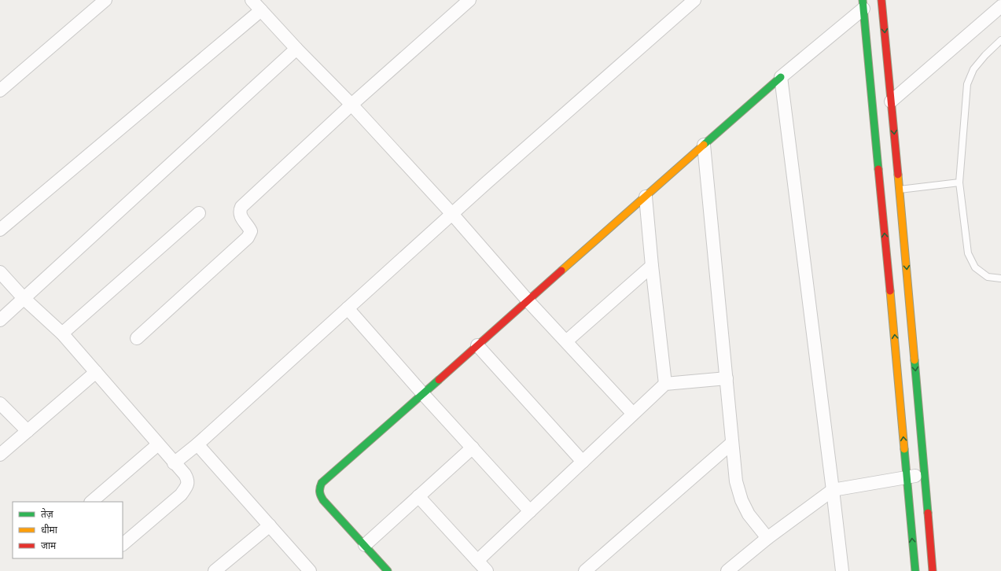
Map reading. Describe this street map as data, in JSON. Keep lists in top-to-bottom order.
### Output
{
  "legend": ["तेज़", "धीमा", "जाम"]
}
